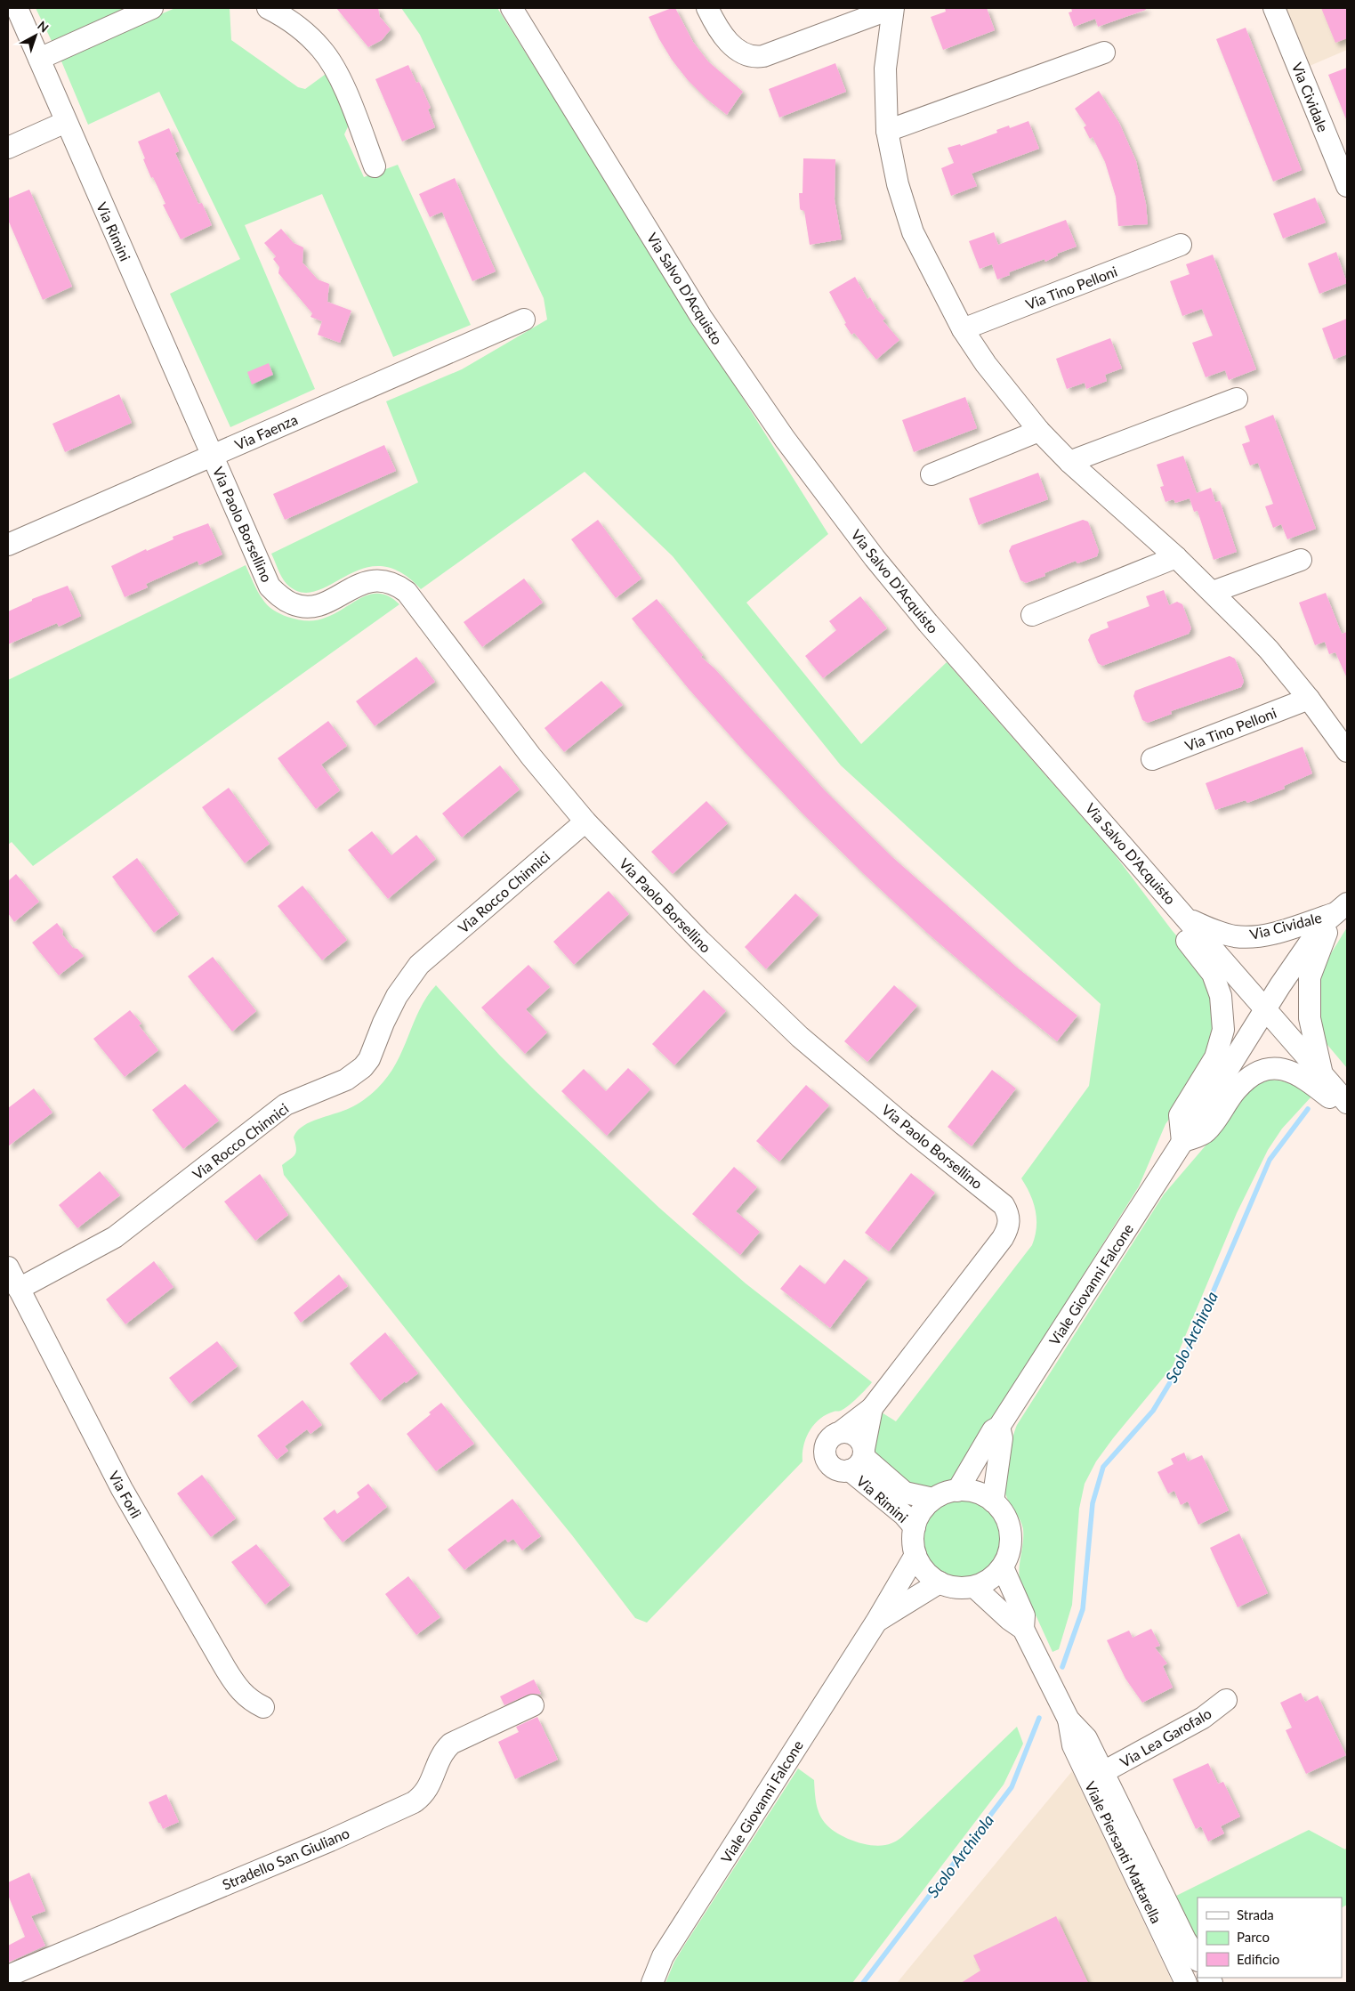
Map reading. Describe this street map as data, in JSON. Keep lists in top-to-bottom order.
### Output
{
  "streets": {
    "street": [
      "Via Cividale",
      "Via Rimini",
      "Via Tino Pelloni",
      "Via Salvo D'Acquisto",
      "Via Faenza",
      "Via Paolo Borsellino",
      "Via Rocco Chinnici",
      "Viale Giovanni Falcone",
      "Via Forlì",
      "Via Lea Garofalo",
      "Viale Piersanti Mattarella",
      "Stradello San Giuliano"
    ]
  },
  "crossings": [
    ["Via Cividale", "Via Salvo D'Acquisto"],
    ["Via Cividale", "Viale Giovanni Falcone"],
    ["Via Rimini", "Via Faenza"],
    ["Via Rimini", "Via Paolo Borsellino"],
    ["Via Rimini", "Viale Giovanni Falcone"],
    ["Via Rimini", "Viale Piersanti Mattarella"],
    ["Via Salvo D'Acquisto", "Viale Giovanni Falcone"],
    ["Via Faenza", "Via Paolo Borsellino"],
    ["Via Paolo Borsellino", "Via Rocco Chinnici"],
    ["Via Rocco Chinnici", "Via Forlì"],
    ["Viale Giovanni Falcone", "Viale Piersanti Mattarella"],
    ["Via Lea Garofalo", "Viale Piersanti Mattarella"]
  ],
  "water": ["Scolo Archirola"],
  "legend": ["Strada", "Parco", "Edificio"],
  "north": "top right"
}
